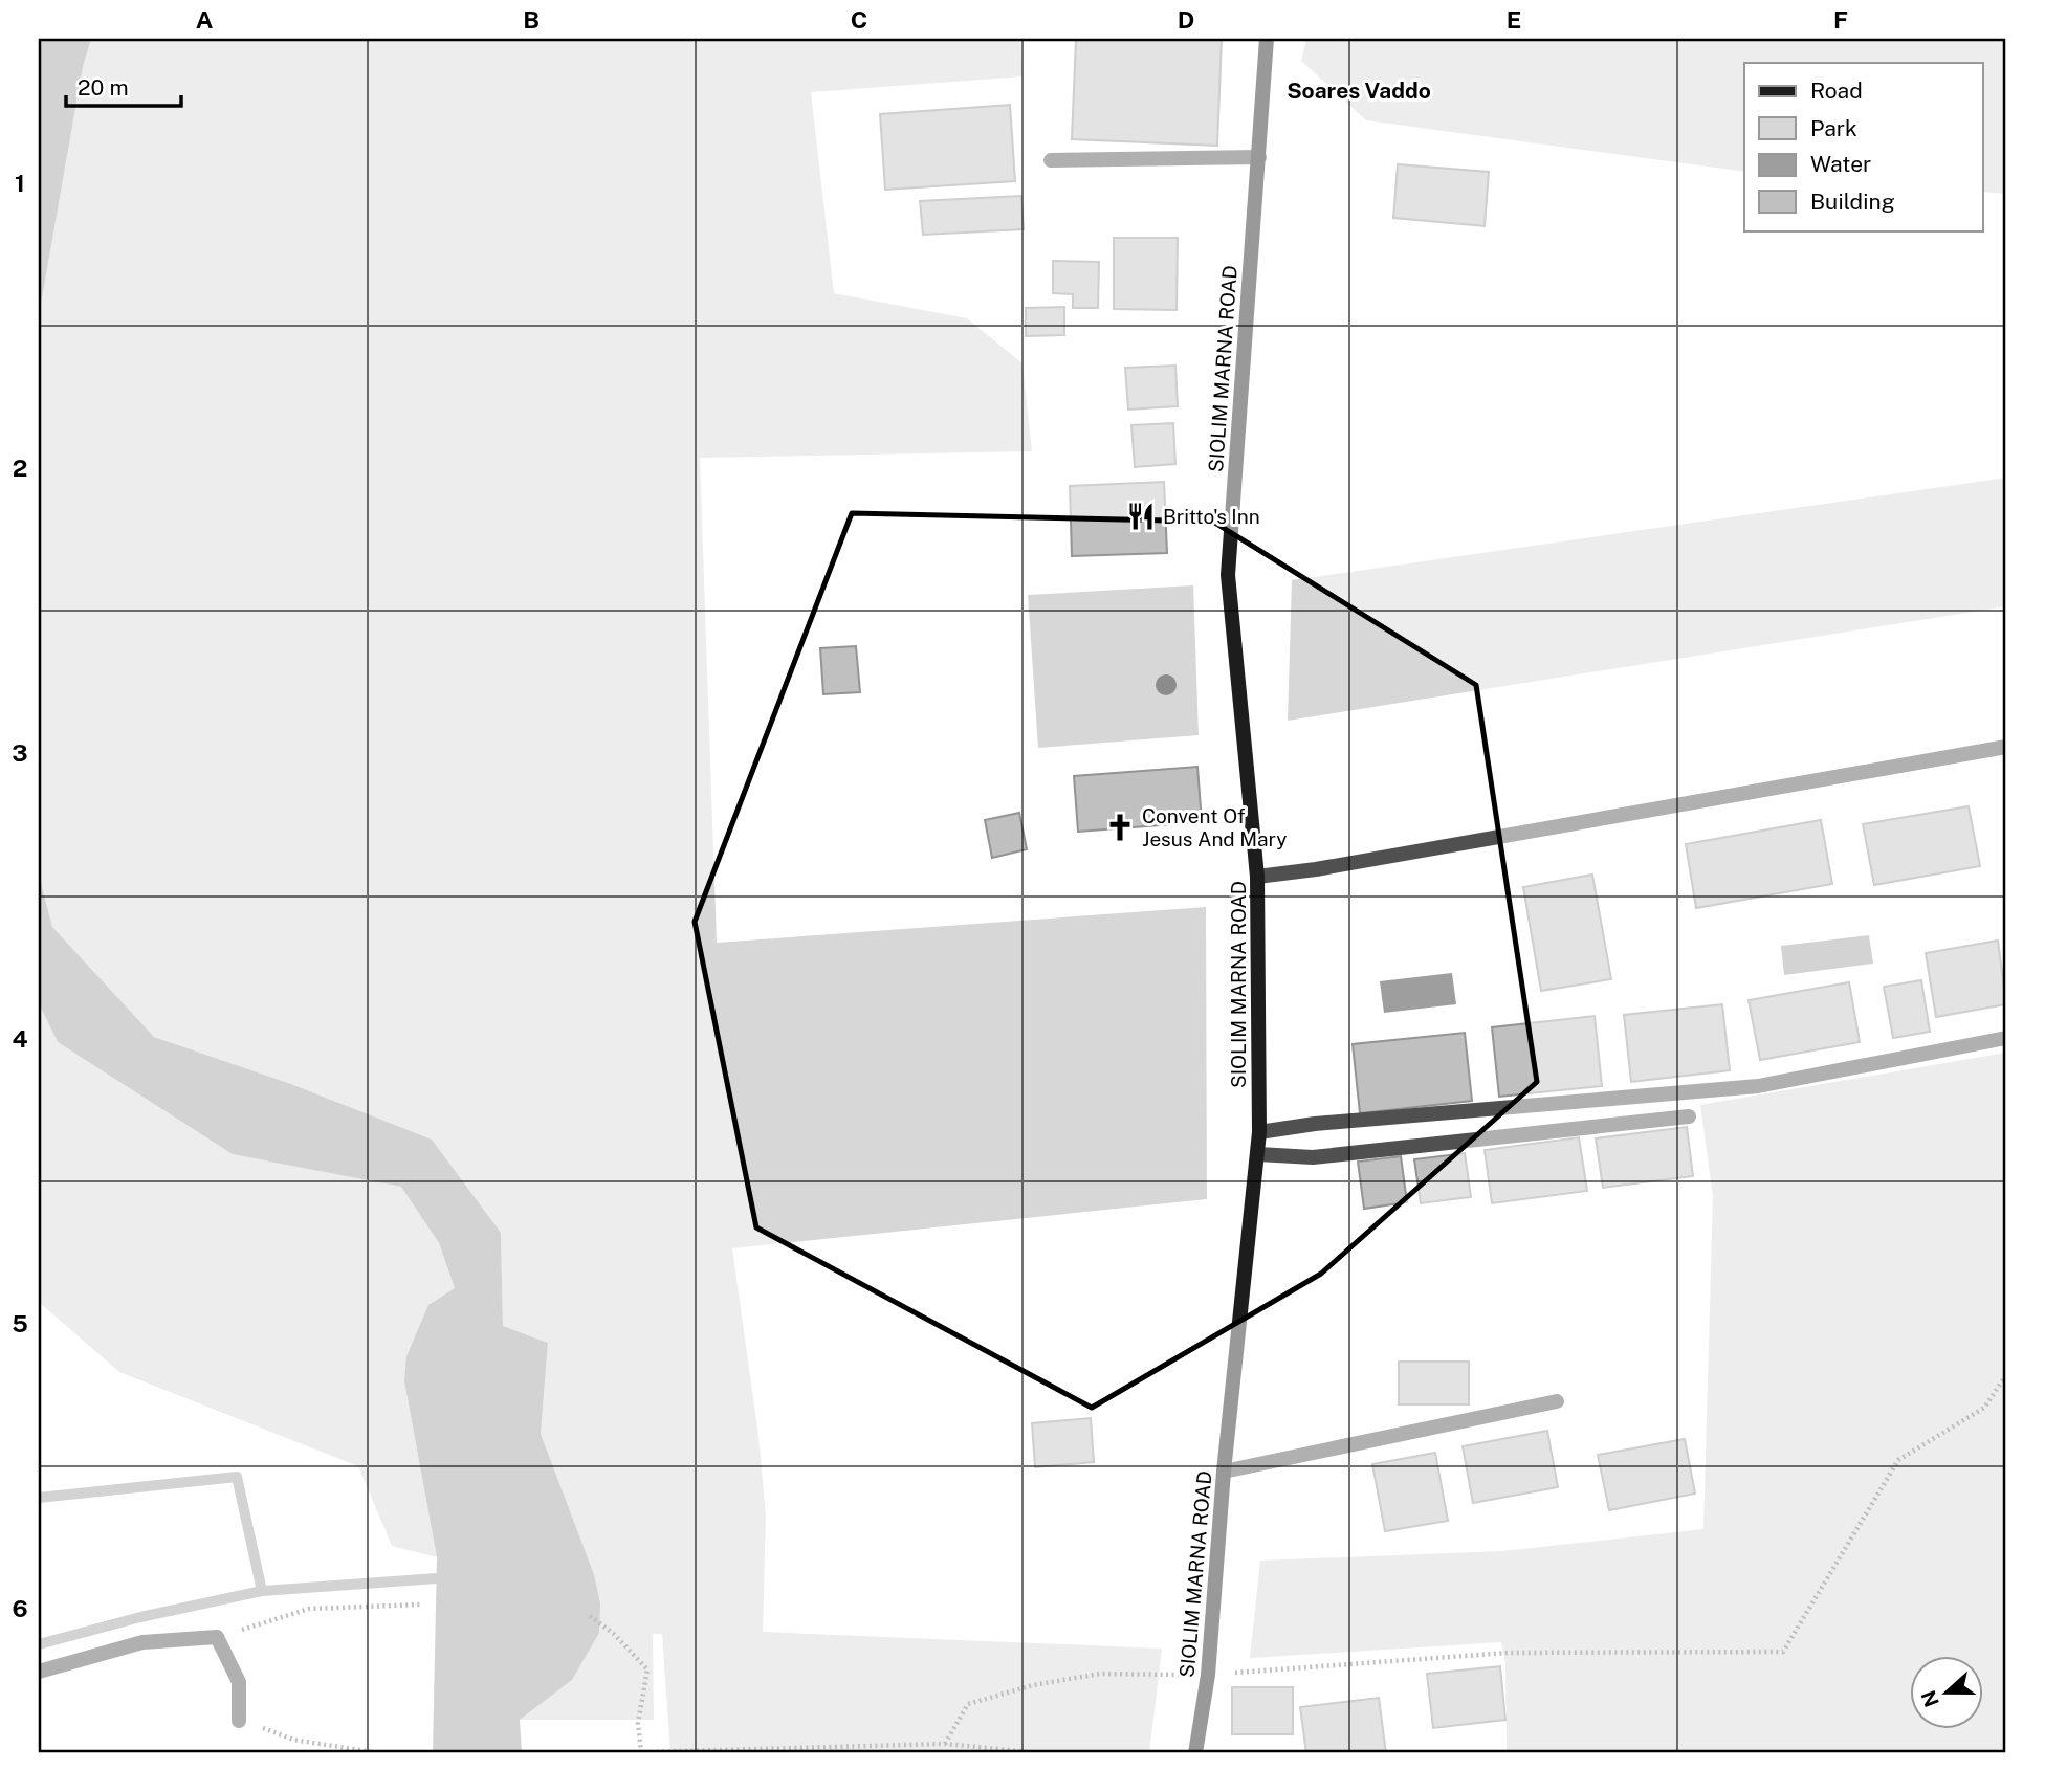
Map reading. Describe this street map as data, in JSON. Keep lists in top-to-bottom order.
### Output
{
  "streets": {
    "main road": ["SIOLIM MARNA ROAD"]
  },
  "districts": ["Soares Vaddo"],
  "places": {
    "restaurant": ["Britto's Inn"],
    "church": ["Convent Of Jesus And Mary"]
  },
  "legend": [
    "Road",
    "Park",
    "Water",
    "Building"
  ],
  "scale_bar": "20 m",
  "north": "left",
  "grid": {
    "columns": [
      "A",
      "B",
      "C",
      "D",
      "E",
      "F"
    ],
    "rows": [
      "1",
      "2",
      "3",
      "4",
      "5",
      "6"
    ]
  }
}
